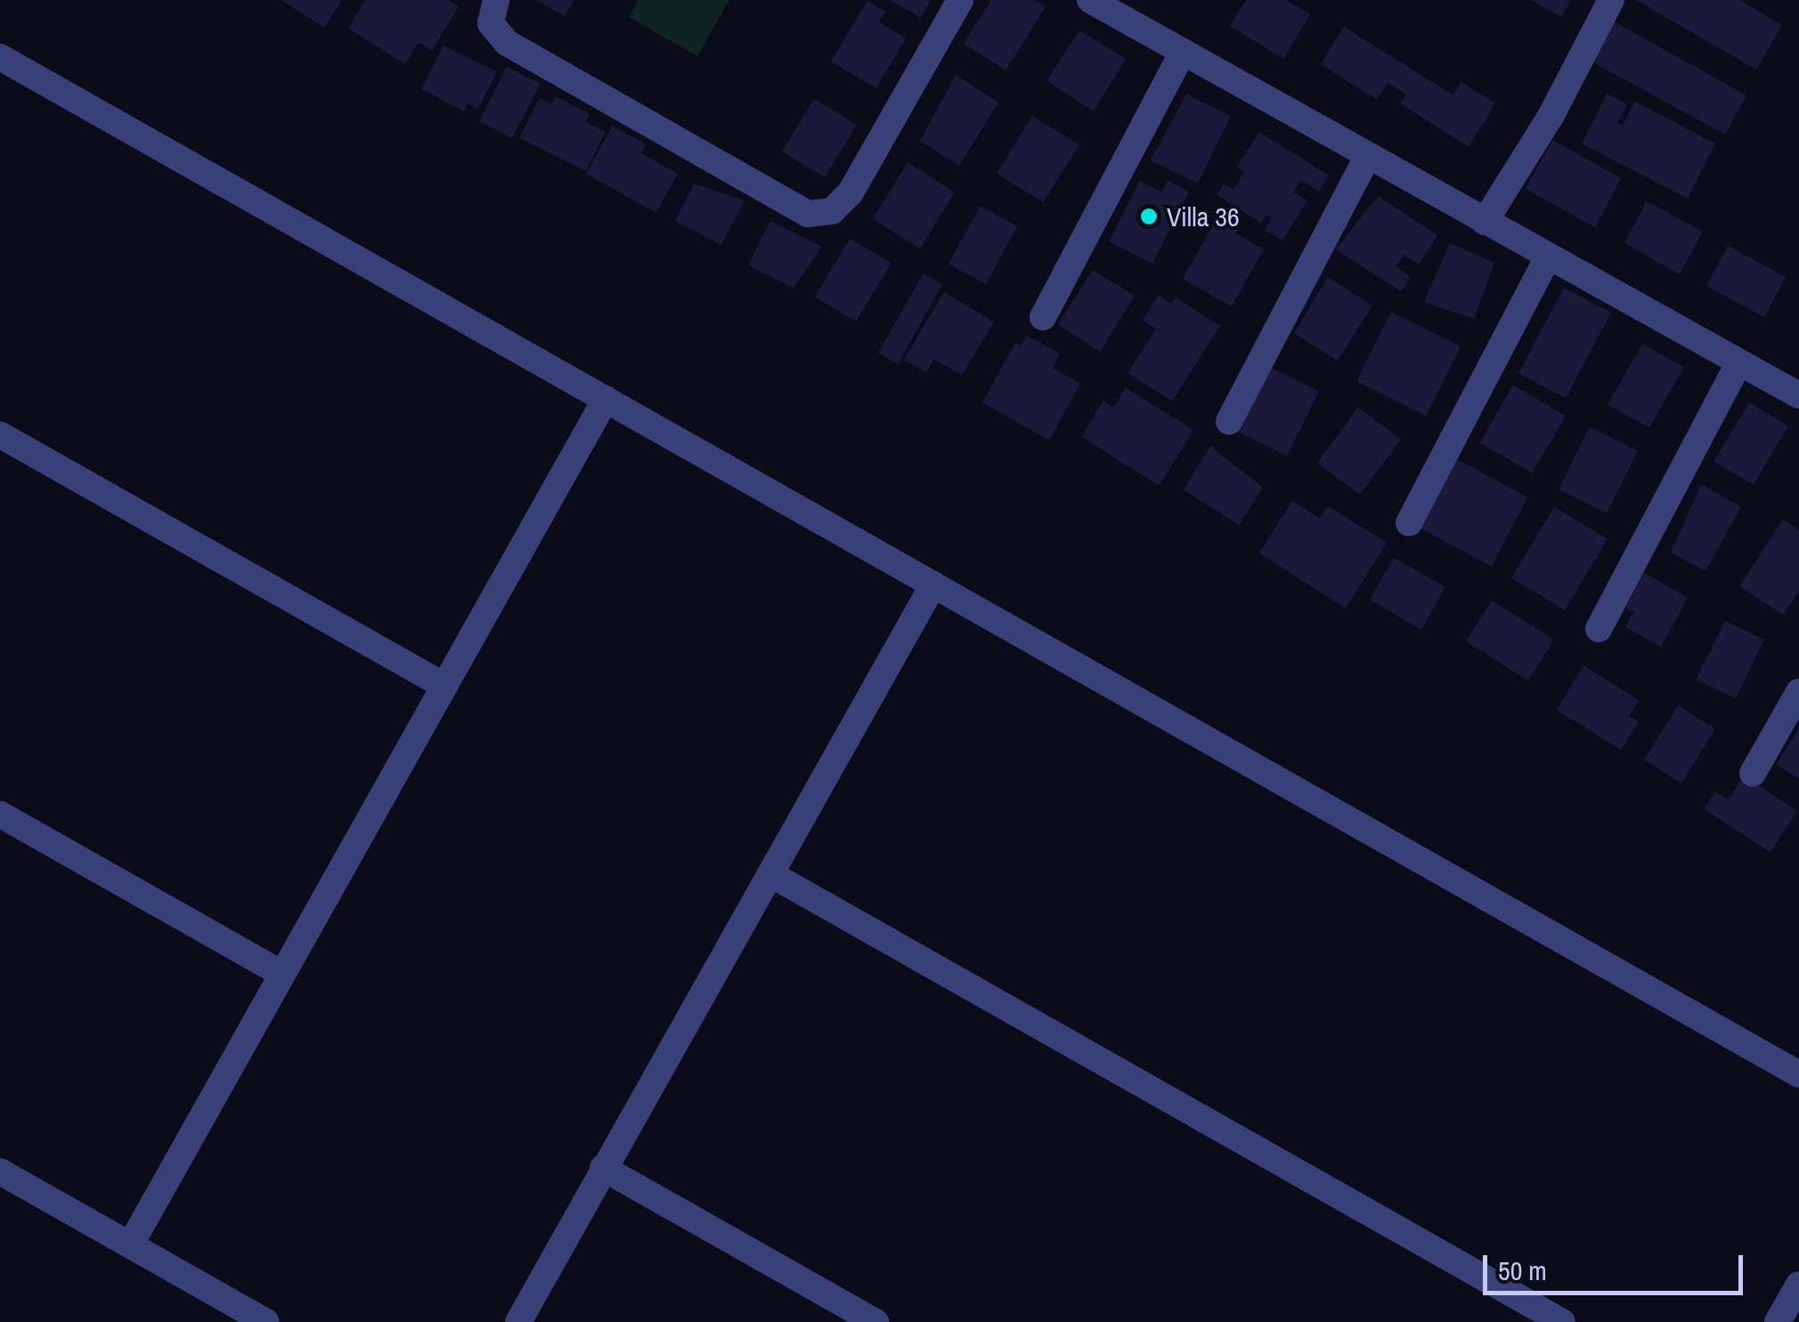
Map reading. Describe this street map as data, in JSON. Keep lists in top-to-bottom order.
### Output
{
  "places": ["Villa 36"],
  "scale_bar": "50 m"
}
